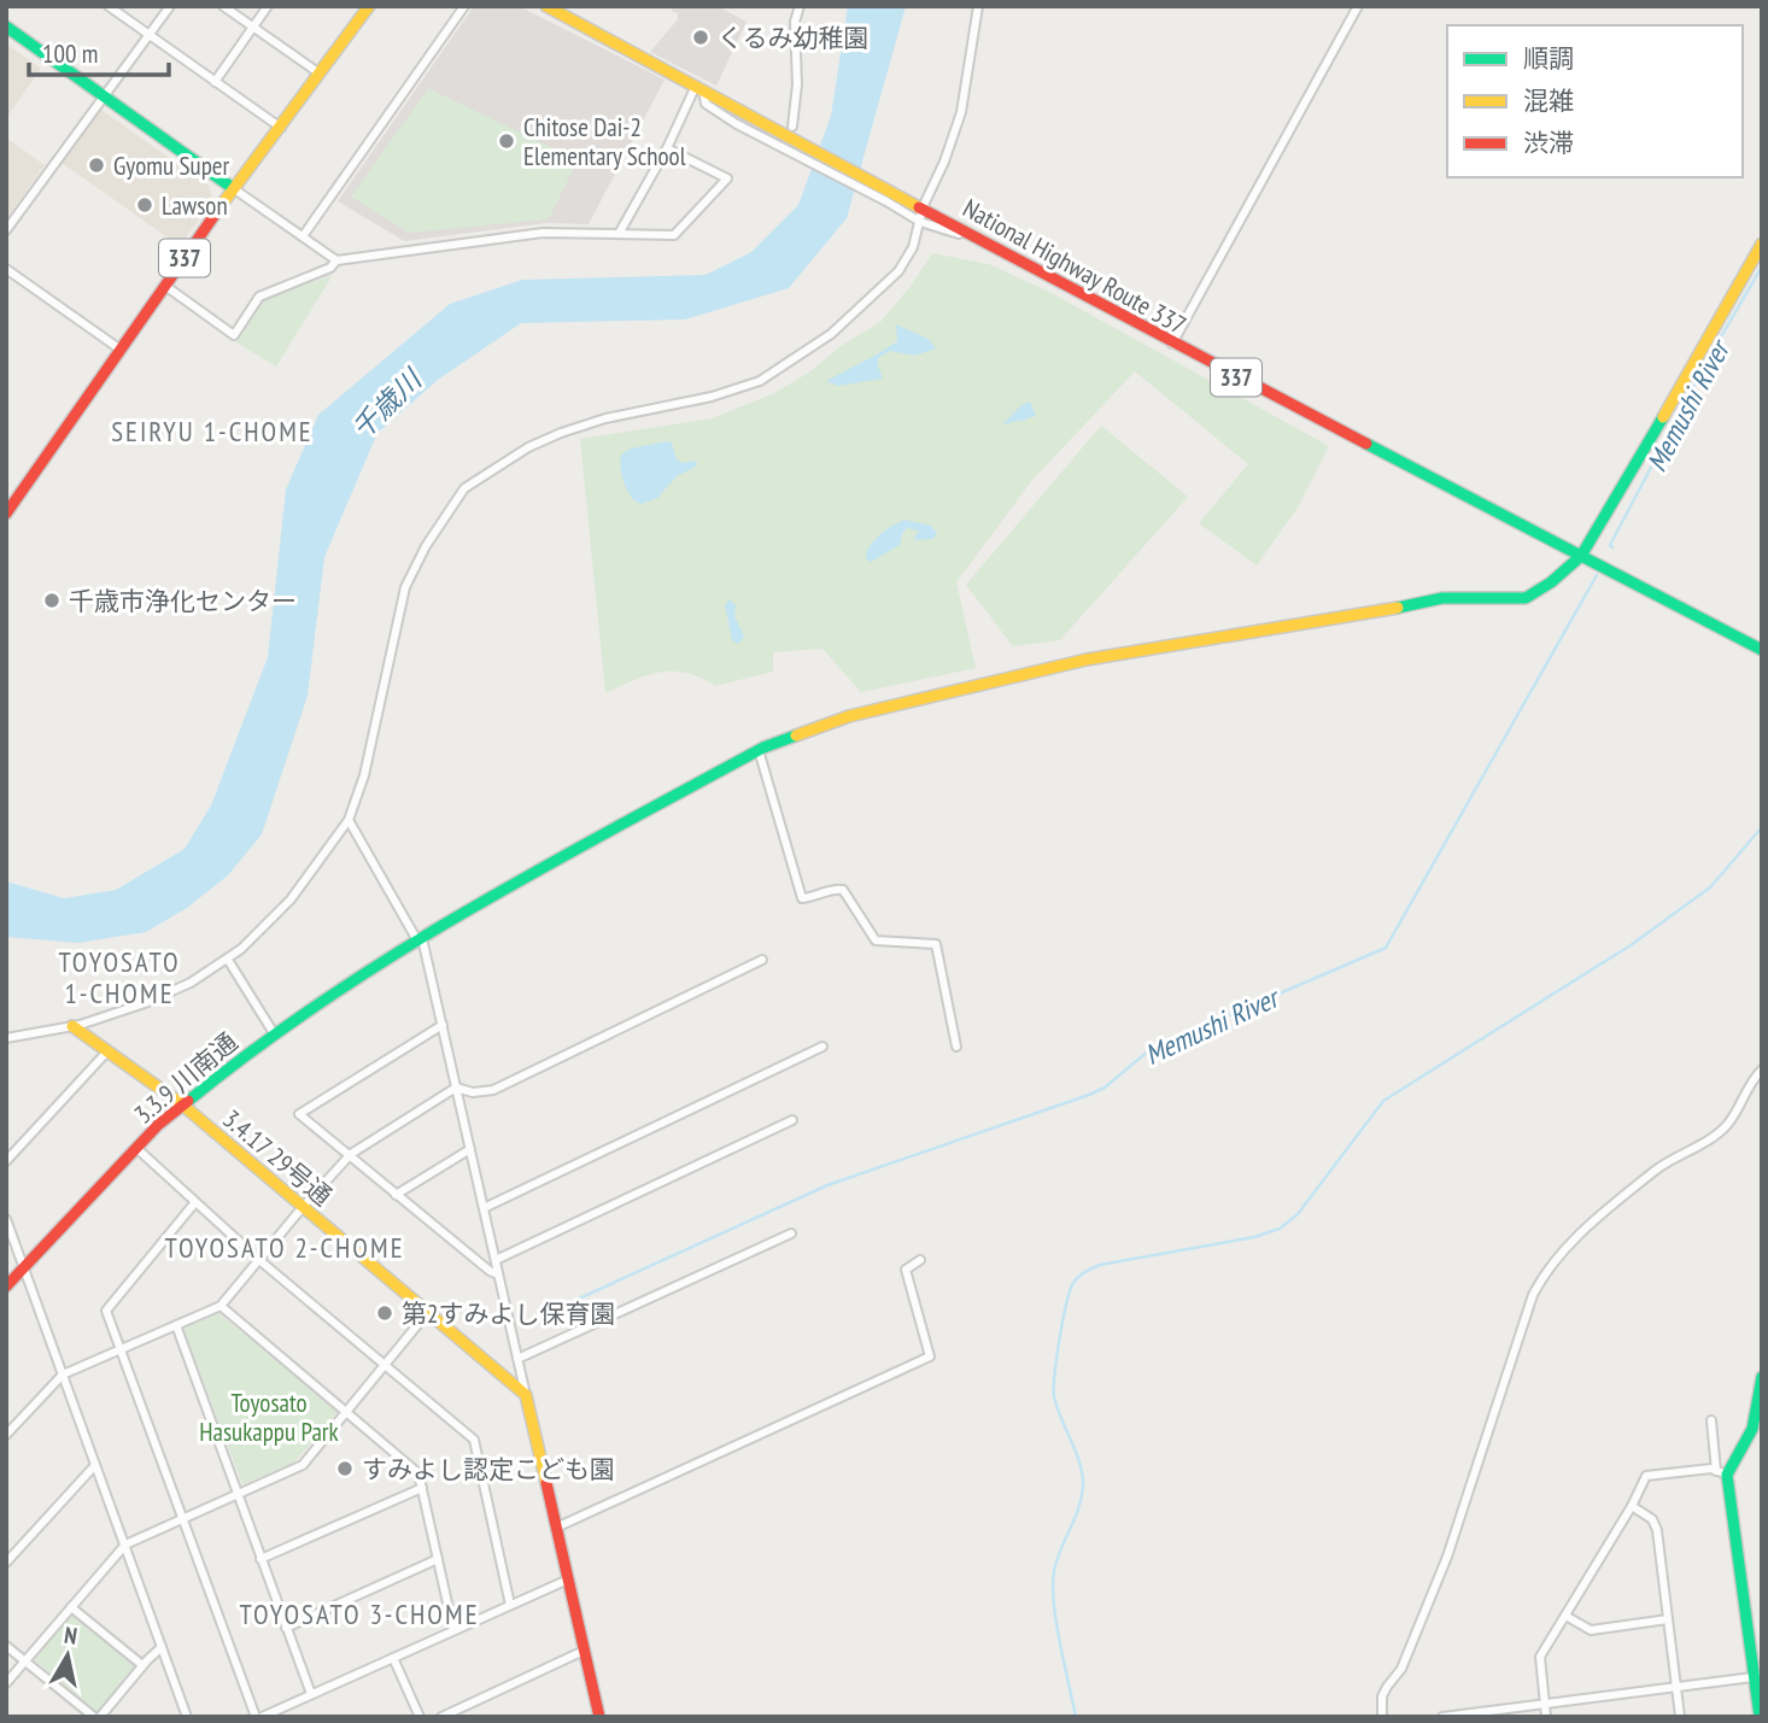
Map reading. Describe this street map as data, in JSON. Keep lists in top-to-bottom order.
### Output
{
  "streets": {
    "main road": [
      "337",
      "National Highway Route 337",
      "3.3.9 川南通",
      "3.4.17 29号通"
    ]
  },
  "crossings": [
    ["National Highway Route 337", "3.3.9 川南通"],
    ["3.3.9 川南通", "3.4.17 29号通"]
  ],
  "districts": [
    "SEIRYU 1-CHOME",
    "TOYOSATO 1-CHOME",
    "TOYOSATO 2-CHOME",
    "TOYOSATO 3-CHOME"
  ],
  "water": ["千歳川", "Memushi River"],
  "parks": ["Toyosato Hasukappu Park"],
  "places": [
    "くるみ幼稚園",
    "Chitose Dai-2 Elementary School",
    "Gyomu Super",
    "Lawson",
    "千歳市浄化センター",
    "第2すみよし保育園",
    "すみよし認定こども園"
  ],
  "legend": ["順調", "混雑", "渋滞"],
  "scale_bar": "100 m",
  "north": "top"
}
